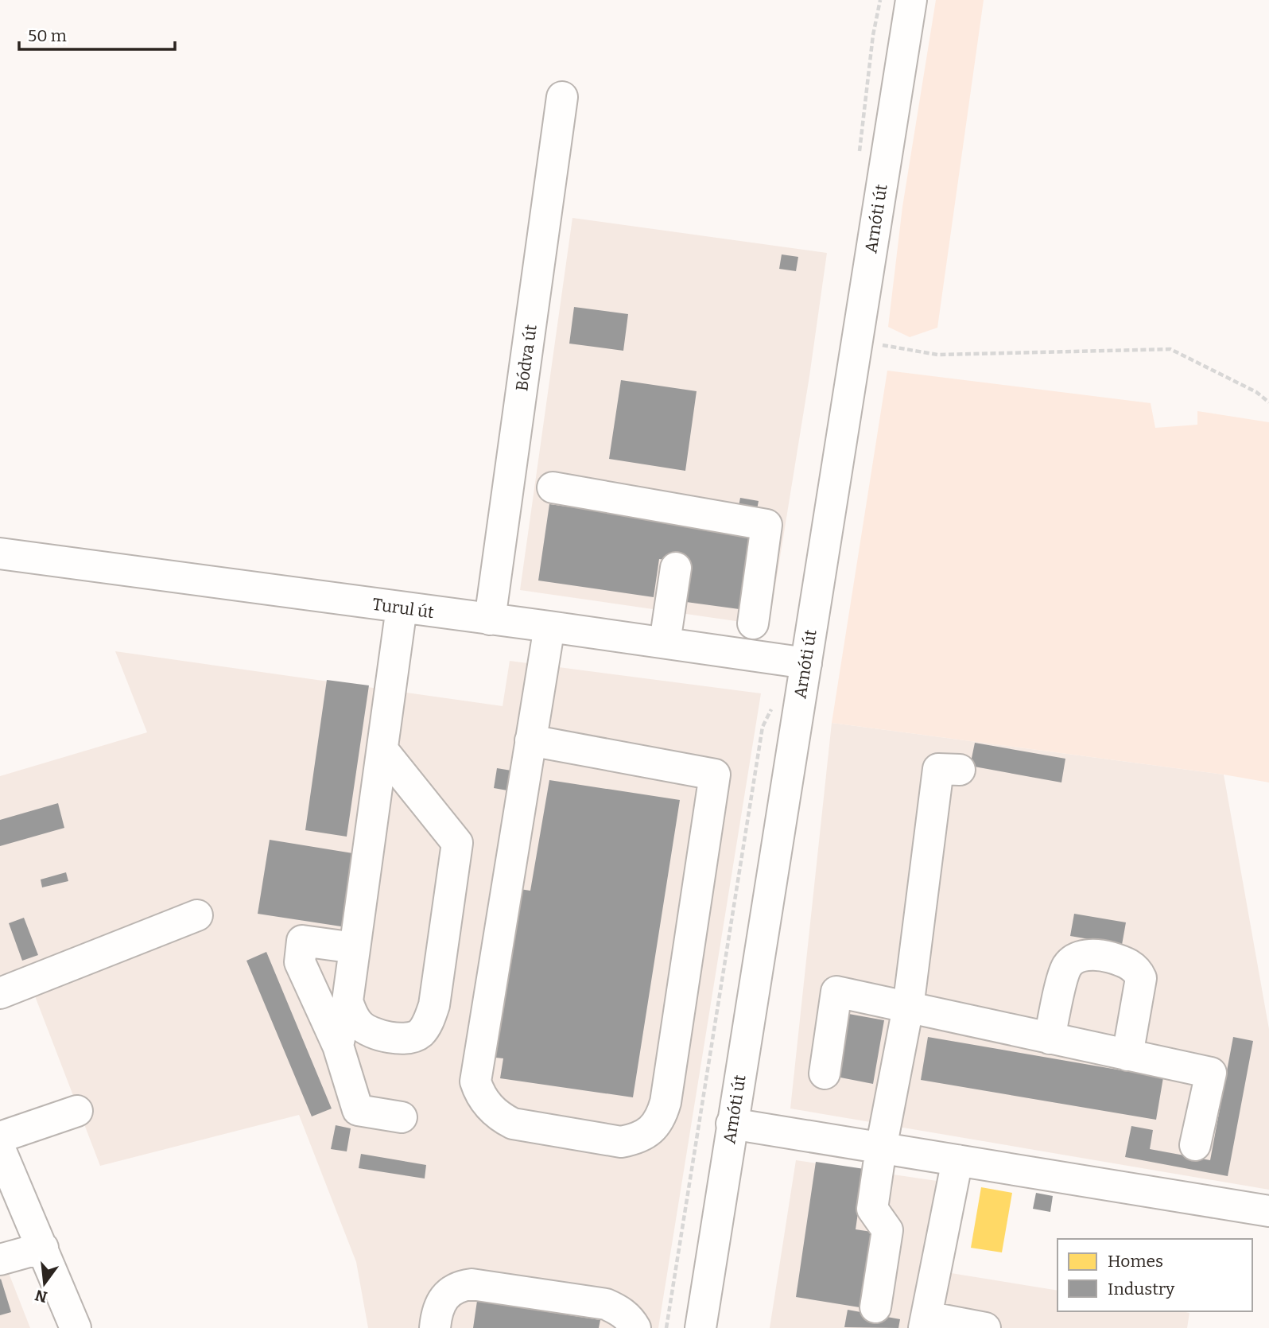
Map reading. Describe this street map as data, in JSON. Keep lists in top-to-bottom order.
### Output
{
  "streets": {
    "street": ["Arnóti út", "Bódva út", "Turul út"]
  },
  "crossings": [
    ["Arnóti út", "Turul út"],
    ["Bódva út", "Turul út"]
  ],
  "legend": ["Homes", "Industry"],
  "scale_bar": "50 m",
  "north": "bottom"
}
